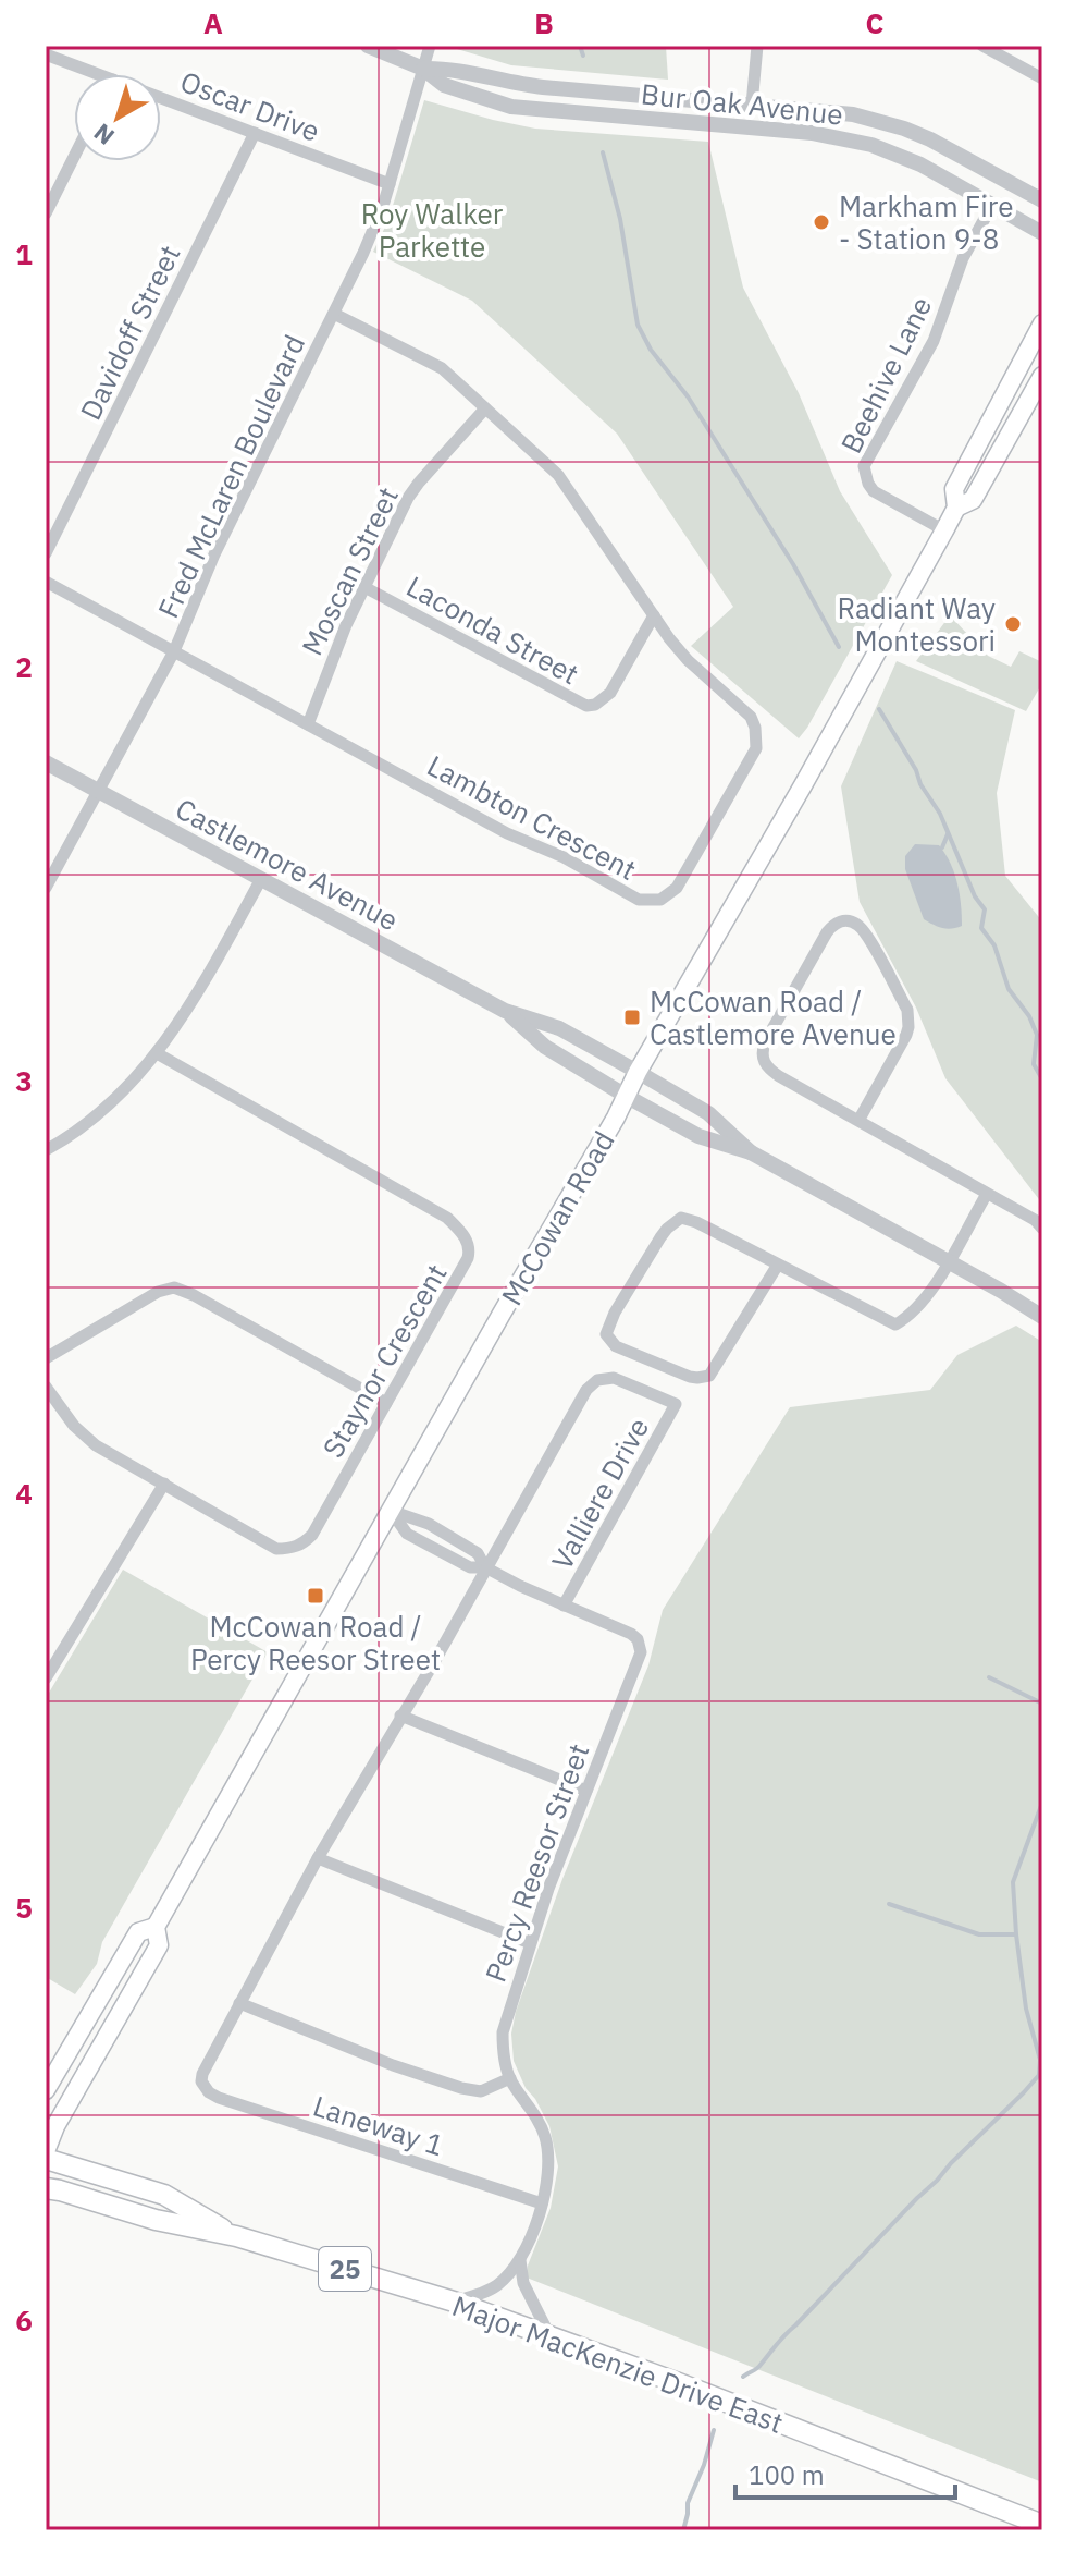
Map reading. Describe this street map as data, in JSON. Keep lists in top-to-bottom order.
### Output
{
  "streets": {
    "main road": ["McCowan Road", "25", "Major MacKenzie Drive East"],
    "street": [
      "Bur Oak Avenue",
      "Oscar Drive",
      "Davidoff Street",
      "Beehive Lane",
      "Fred McLaren Boulevard",
      "Moscan Street",
      "Laconda Street",
      "Lambton Crescent",
      "Castlemore Avenue",
      "Staynor Crescent",
      "Valliere Drive",
      "Percy Reesor Street",
      "Laneway 1"
    ]
  },
  "crossings": [
    ["Bur Oak Avenue", "Beehive Lane"],
    ["Bur Oak Avenue", "Fred McLaren Boulevard"],
    ["Oscar Drive", "Davidoff Street"],
    ["Oscar Drive", "Fred McLaren Boulevard"],
    ["Beehive Lane", "McCowan Road"],
    ["Fred McLaren Boulevard", "Lambton Crescent"],
    ["Fred McLaren Boulevard", "Castlemore Avenue"],
    ["Moscan Street", "Laconda Street"],
    ["Moscan Street", "Lambton Crescent"],
    ["Laconda Street", "Lambton Crescent"],
    ["Castlemore Avenue", "McCowan Road"],
    ["McCowan Road", "Percy Reesor Street"],
    ["Valliere Drive", "Percy Reesor Street"],
    ["Percy Reesor Street", "Laneway 1"],
    ["Percy Reesor Street", "Major MacKenzie Drive East"]
  ],
  "parks": ["Roy Walker Parkette"],
  "places": {
    "other": ["Markham Fire - Station 9-8", "Radiant Way Montessori"],
    "transit": ["McCowan Road / Castlemore Avenue", "McCowan Road / Percy Reesor Street"]
  },
  "scale_bar": "100 m",
  "north": "bottom left",
  "grid": {
    "columns": ["A", "B", "C"],
    "rows": [
      "1",
      "2",
      "3",
      "4",
      "5",
      "6"
    ]
  }
}
